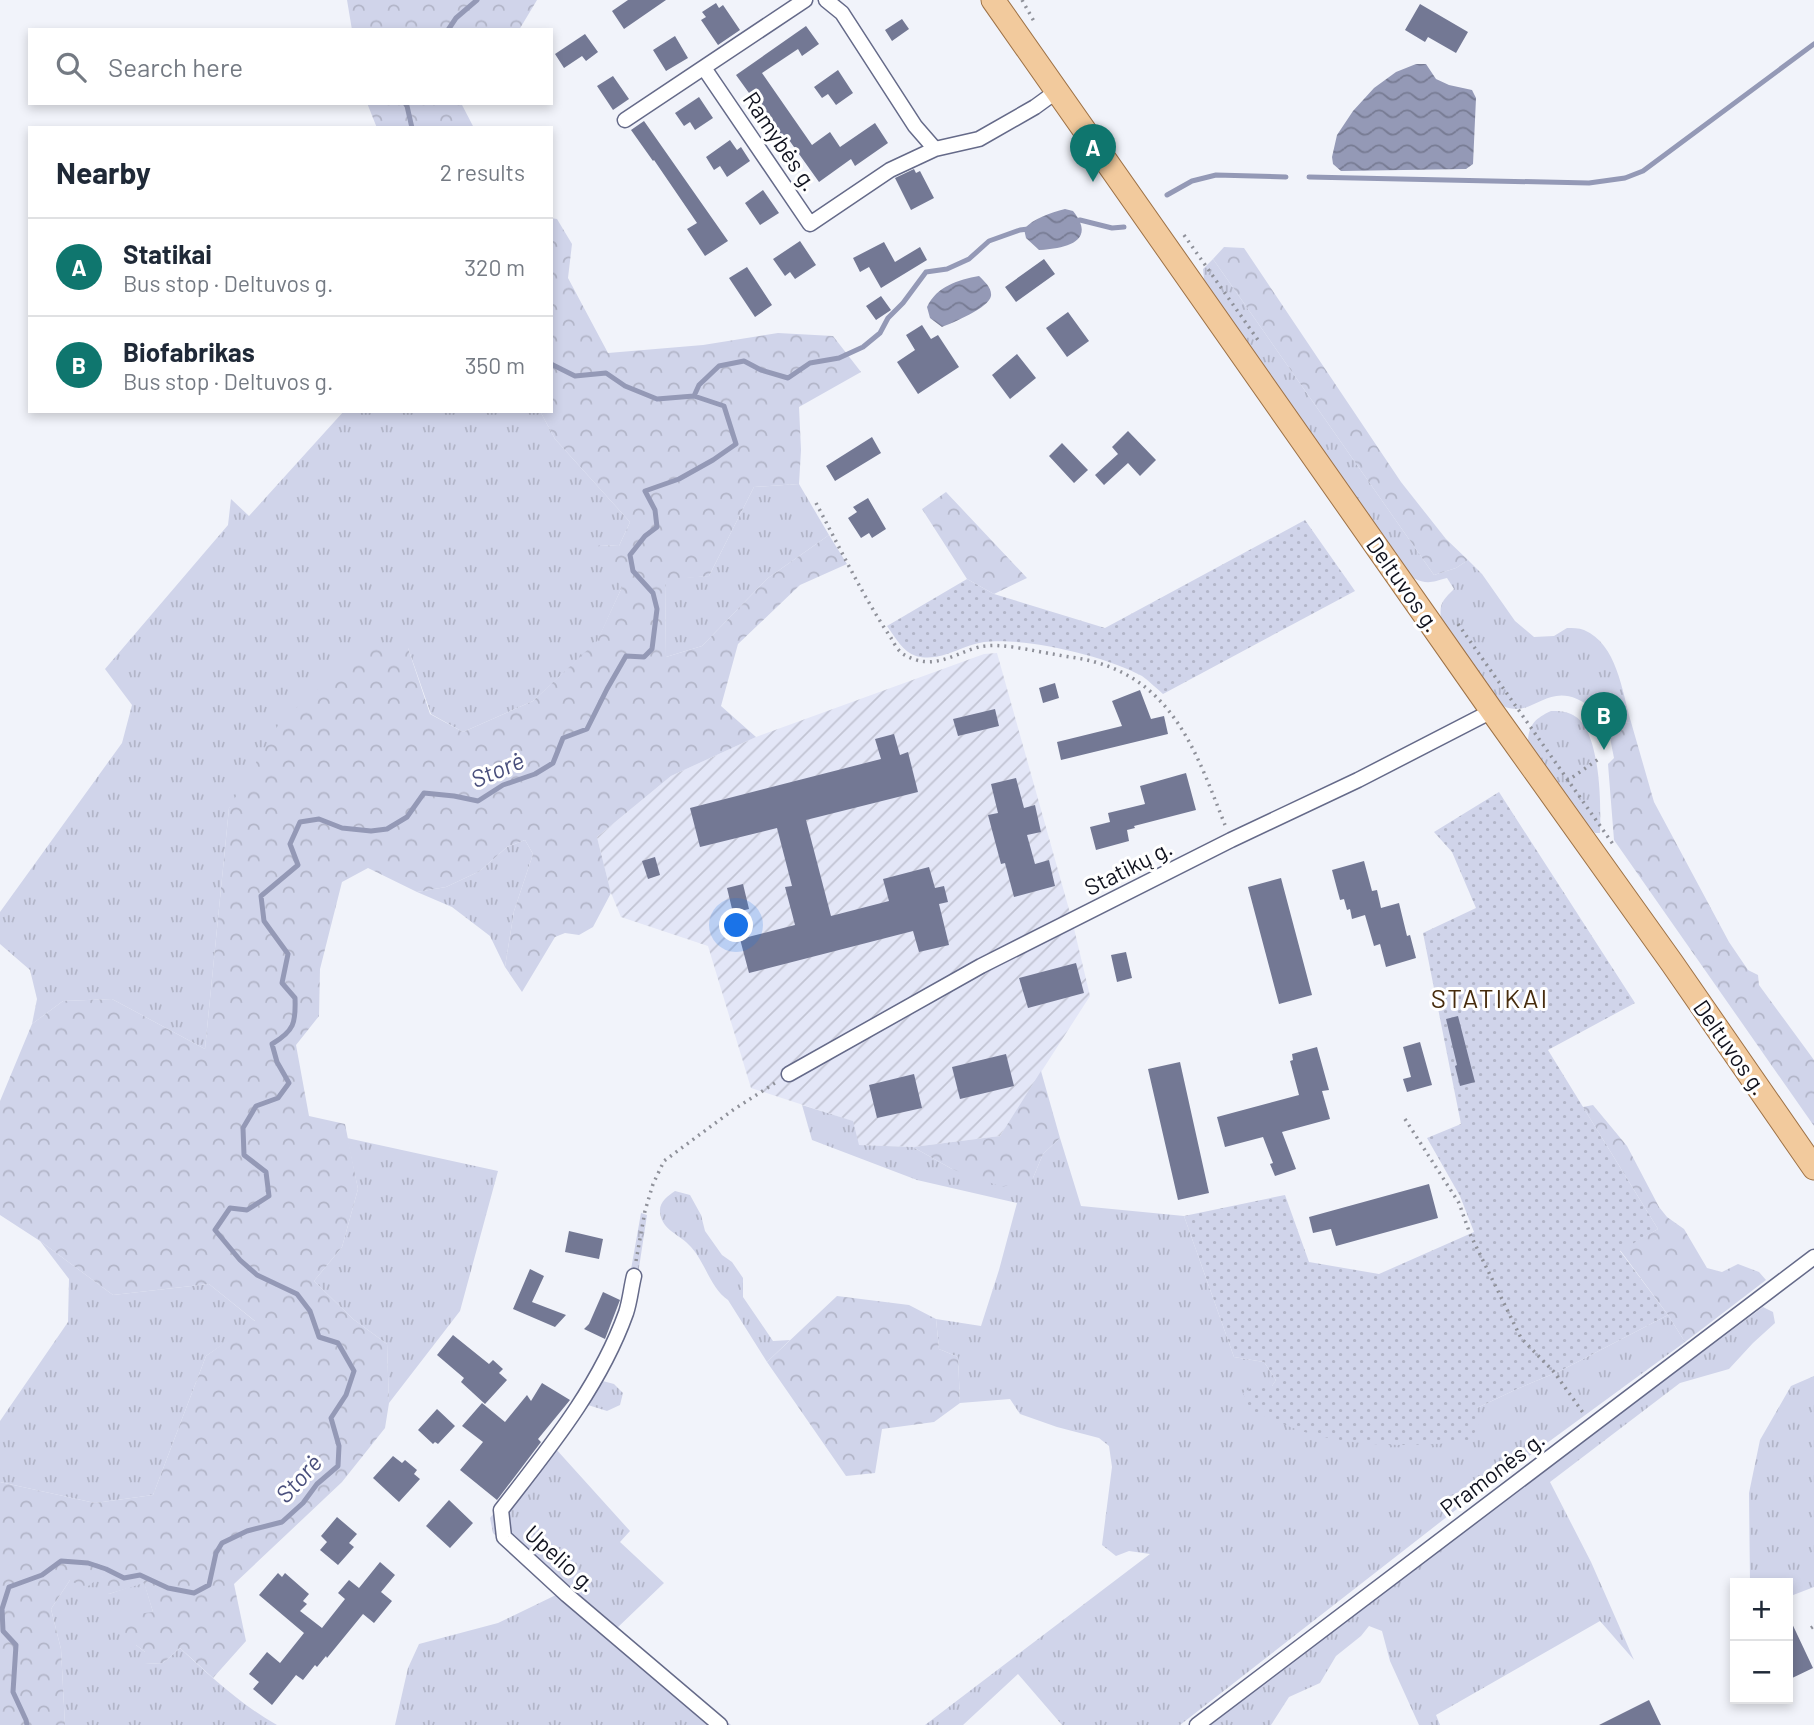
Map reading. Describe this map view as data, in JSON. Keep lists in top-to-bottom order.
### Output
{
  "streets": {
    "main road": ["Deltuvos g."],
    "street": [
      "Ramybės g.",
      "Statikų g.",
      "Pramonės g.",
      "Upelio g."
    ]
  },
  "crossings": [
    ["Ramybės g.", "Deltuvos g."],
    ["Deltuvos g.", "Statikų g."]
  ],
  "districts": ["STATIKAI"],
  "water": ["Storė"],
  "page": {
    "search": "Search here",
    "pins": ["A", "B"],
    "heading": ["Nearby", "2 results"],
    "list": [
      {
        "mark": "A",
        "name": "Statikai",
        "note": "Bus stop · Deltuvos g.",
        "value": "320 m"
      },
      {
        "mark": "B",
        "name": "Biofabrikas",
        "note": "Bus stop · Deltuvos g.",
        "value": "350 m"
      }
    ],
    "map_buttons": ["+", "−"]
  }
}
